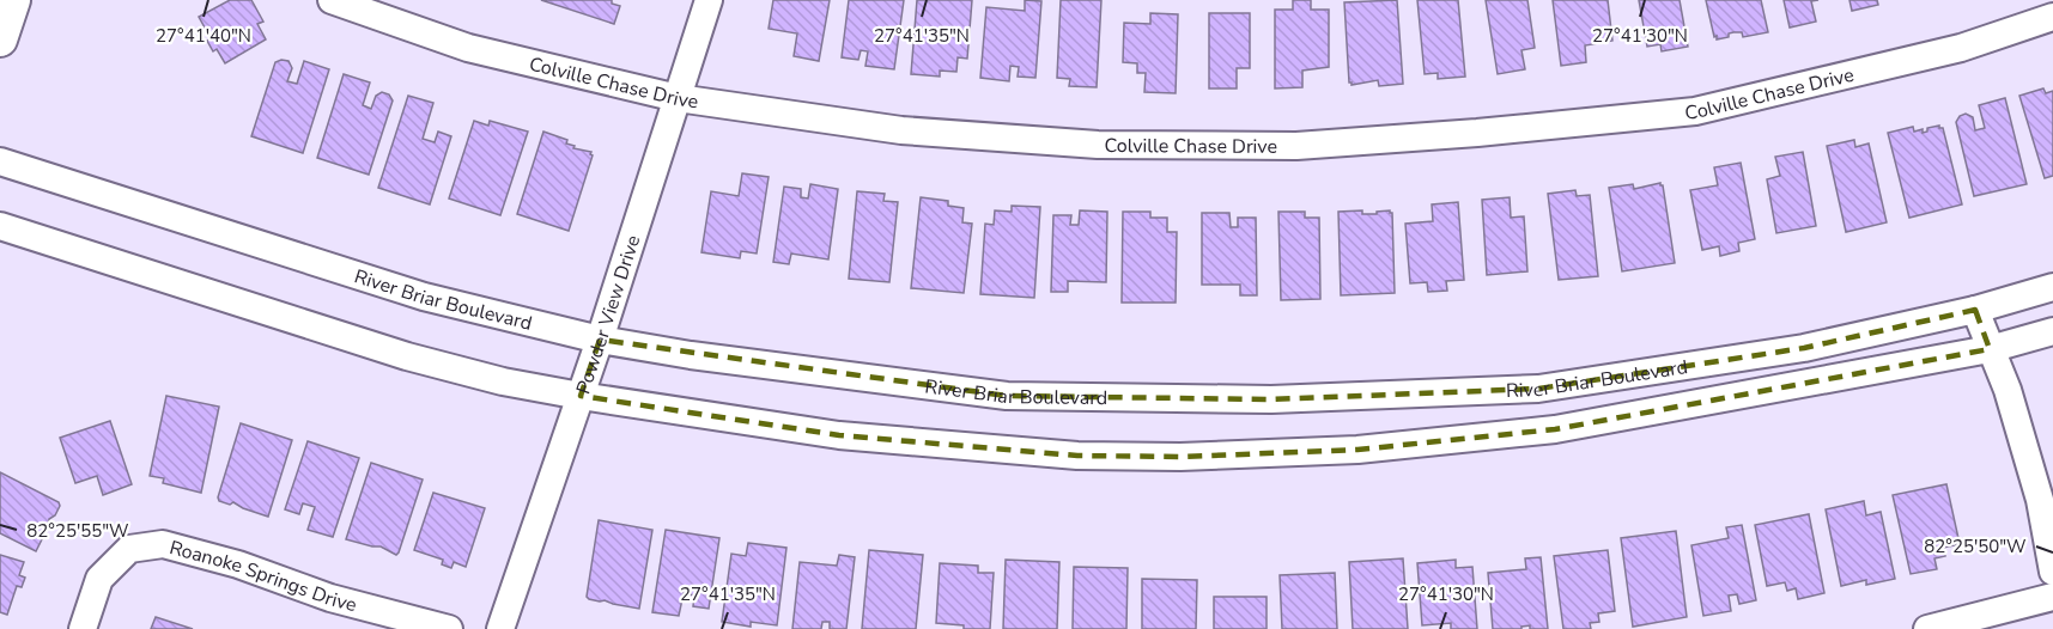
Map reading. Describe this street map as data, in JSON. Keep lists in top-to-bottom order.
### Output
{
  "streets": {
    "street": [
      "Colville Chase Drive",
      "River Briar Boulevard",
      "Powder View Drive",
      "Roanoke Springs Drive"
    ]
  },
  "crossings": [
    ["Colville Chase Drive", "Powder View Drive"],
    ["River Briar Boulevard", "Powder View Drive"]
  ],
  "coordinates": [
    "27°41'40\"N",
    "27°41'35\"N",
    "27°41'30\"N",
    "82°25'55\"W",
    "82°25'50\"W"
  ]
}
